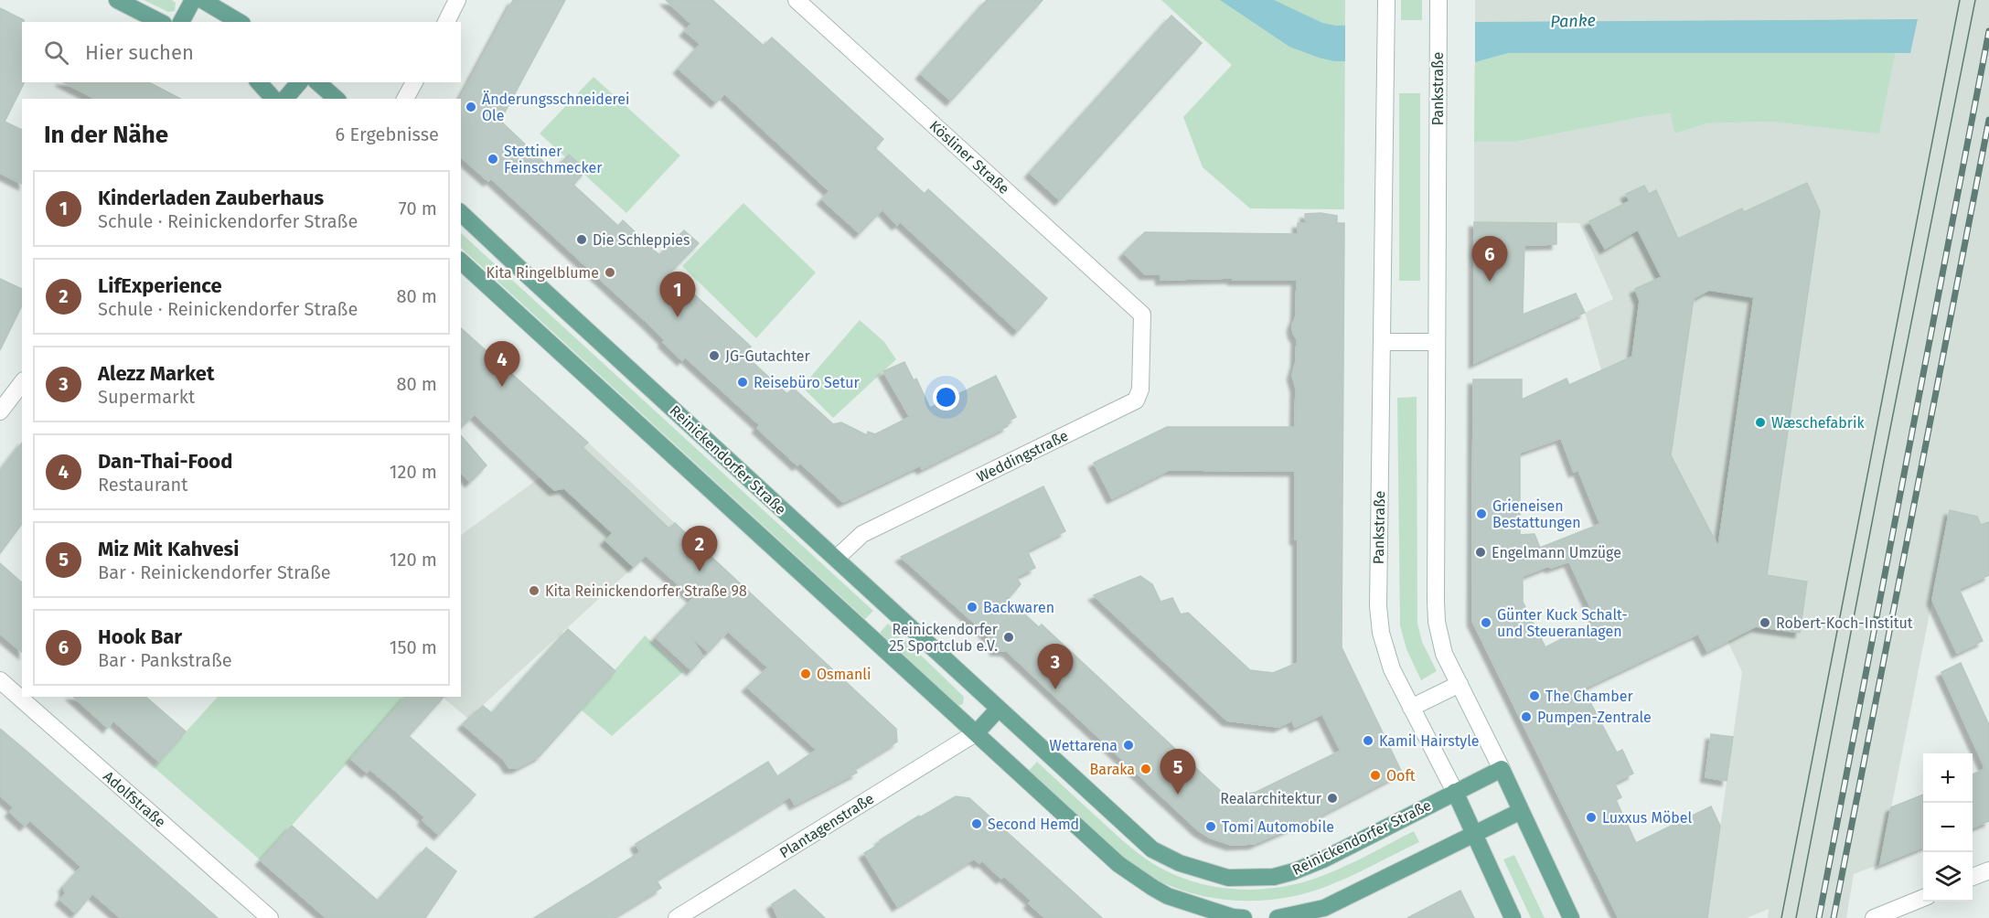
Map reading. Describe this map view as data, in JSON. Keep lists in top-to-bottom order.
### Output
{
  "streets": {
    "main road": ["Reinickendorfer Straße"],
    "street": [
      "Pankstraße",
      "Kösliner Straße",
      "Weddingstraße",
      "Adolfstraße",
      "Plantagenstraße"
    ]
  },
  "crossings": [
    ["Pankstraße", "Reinickendorfer Straße"],
    ["Kösliner Straße", "Weddingstraße"],
    ["Weddingstraße", "Reinickendorfer Straße"]
  ],
  "water": ["Panke"],
  "places": [
    "Änderungsschneiderei Ole",
    "Stettiner Feinschmecker",
    "Die Schleppies",
    "Kita Ringelblume",
    "JG-Gutachter",
    "Reisebüro Setur",
    "Wæschefabrik",
    "Grieneisen Bestattungen",
    "Engelmann Umzüge",
    "Kita Reinickendorfer Straße 98",
    "Backwaren",
    "Günter Kuck Schalt- und Steueranlagen",
    "Robert-Koch-Institut",
    "Reinickendorfer 25 Sportclub e.V.",
    "Osmanli",
    "The Chamber",
    "Pumpen-Zentrale",
    "Kamil Hairstyle",
    "Wettarena",
    "Baraka",
    "Ooft",
    "Realarchitektur",
    "Luxxus Möbel",
    "Second Hemd",
    "Tomi Automobile"
  ],
  "page": {
    "search": "Hier suchen",
    "heading": ["In der Nähe", "6 Ergebnisse"],
    "list": [
      {
        "mark": "1",
        "name": "Kinderladen Zauberhaus",
        "note": "Schule · Reinickendorfer Straße",
        "value": "70 m"
      },
      {
        "mark": "2",
        "name": "LifExperience",
        "note": "Schule · Reinickendorfer Straße",
        "value": "80 m"
      },
      {
        "mark": "3",
        "name": "Alezz Market",
        "note": "Supermarkt",
        "value": "80 m"
      },
      {
        "mark": "4",
        "name": "Dan-Thai-Food",
        "note": "Restaurant",
        "value": "120 m"
      },
      {
        "mark": "5",
        "name": "Miz Mit Kahvesi",
        "note": "Bar · Reinickendorfer Straße",
        "value": "120 m"
      },
      {
        "mark": "6",
        "name": "Hook Bar",
        "note": "Bar · Pankstraße",
        "value": "150 m"
      }
    ],
    "pins": [
      "6",
      "1",
      "4",
      "2",
      "3",
      "5"
    ],
    "map_buttons": ["+", "−"]
  }
}
